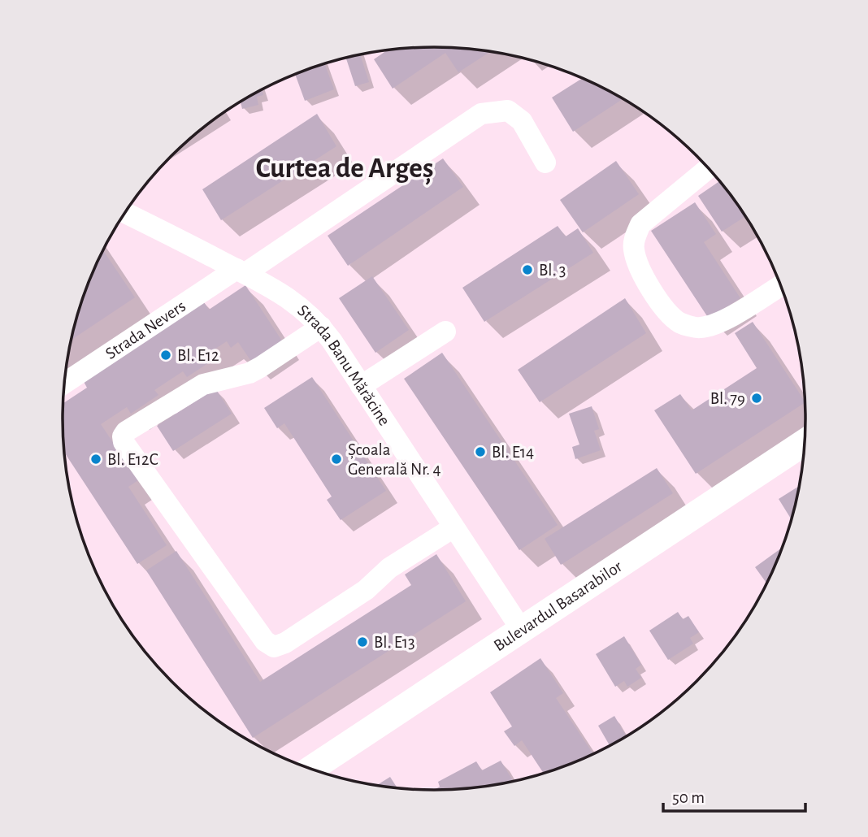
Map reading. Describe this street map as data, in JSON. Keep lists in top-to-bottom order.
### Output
{
  "streets": {
    "main road": ["Bulevardul Basarabilor"],
    "street": ["Strada Nevers", "Strada Banu Mărăcine"]
  },
  "crossings": [
    ["Strada Nevers", "Strada Banu Mărăcine"],
    ["Strada Banu Mărăcine", "Bulevardul Basarabilor"]
  ],
  "districts": ["Curtea de Argeș"],
  "places": [
    "Bl. 3",
    "Bl. E12",
    "Bl. 79",
    "Bl. E14",
    "Bl. E12C",
    "Școala Generală Nr. 4",
    "Bl. E13"
  ],
  "scale_bar": "50 m"
}
